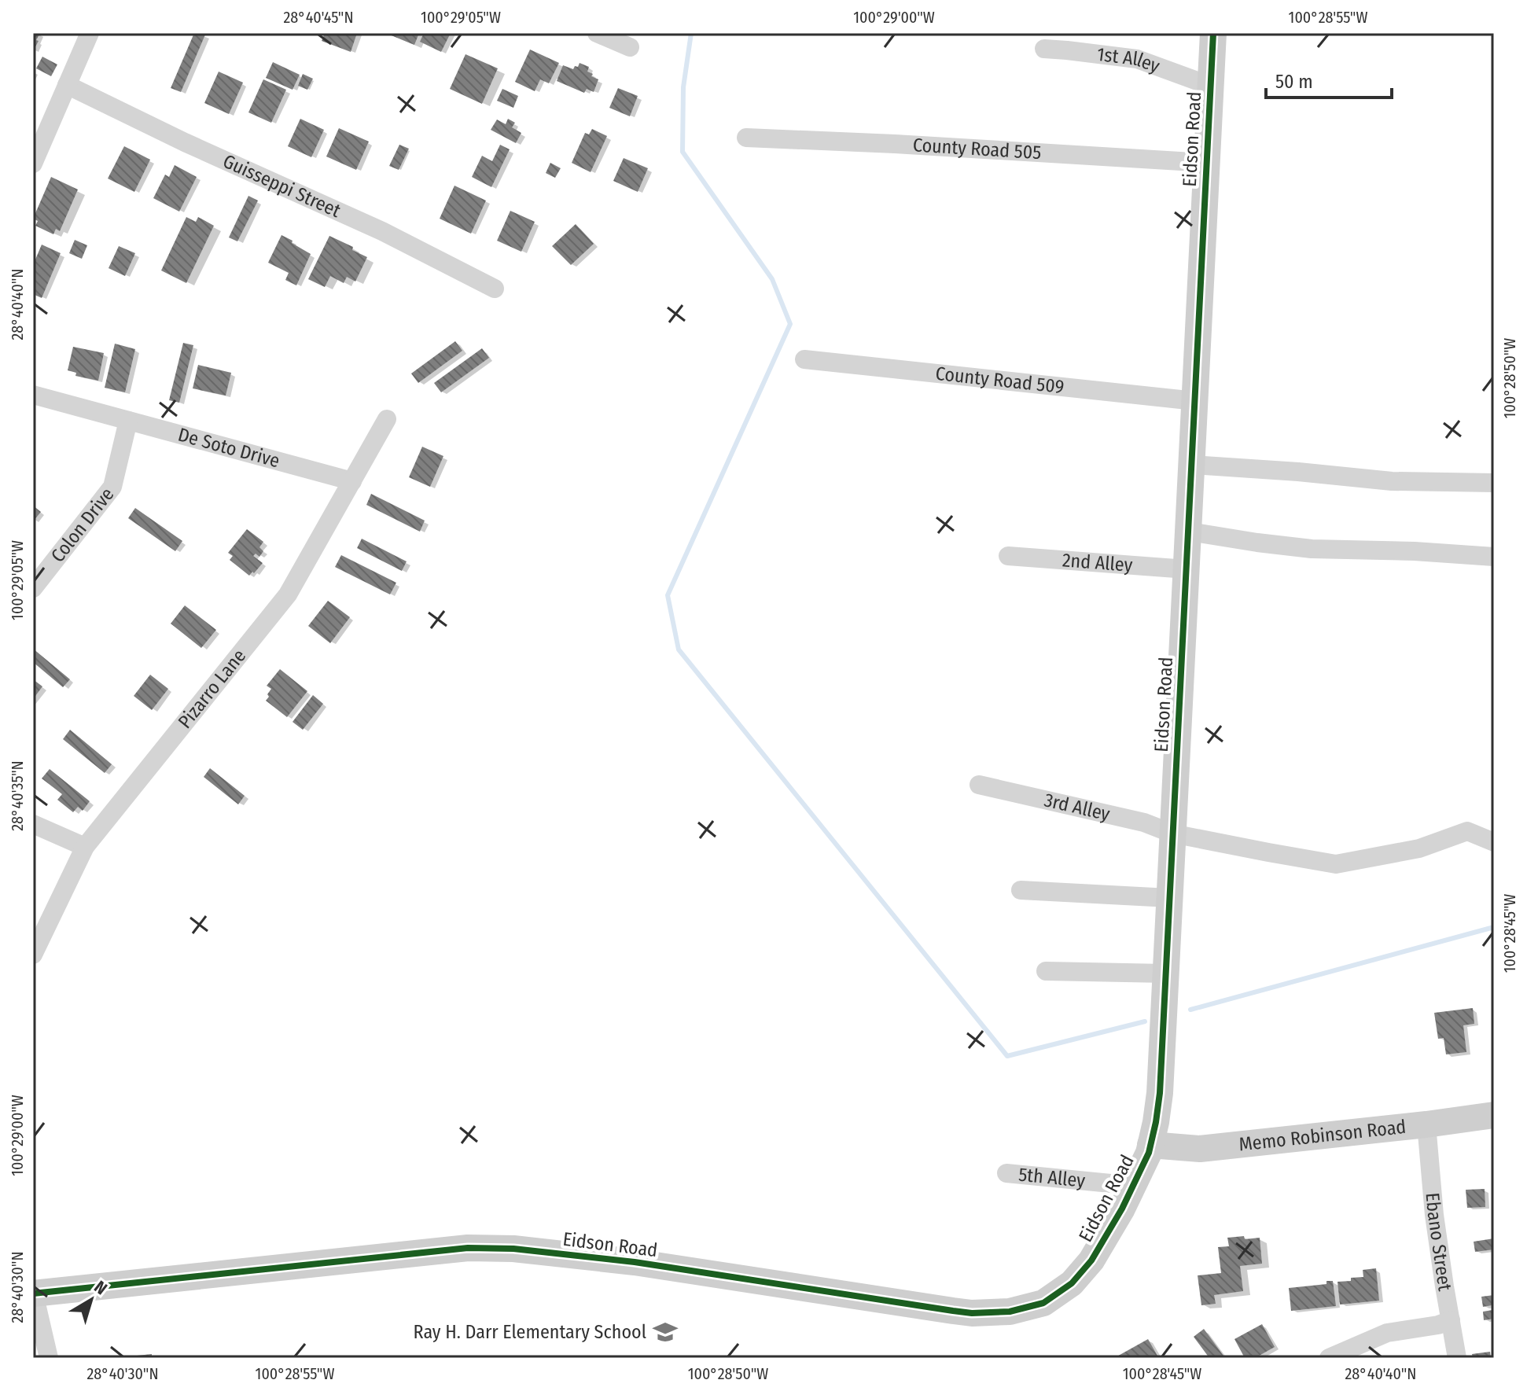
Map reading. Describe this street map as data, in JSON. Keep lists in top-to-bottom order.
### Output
{
  "streets": {
    "street": [
      "1st Alley",
      "Eidson Road",
      "County Road 505",
      "Guisseppi Street",
      "County Road 509",
      "De Soto Drive",
      "Colon Drive",
      "2nd Alley",
      "Pizarro Lane",
      "3rd Alley",
      "Memo Robinson Road",
      "5th Alley",
      "Ebano Street"
    ]
  },
  "crossings": [
    ["1st Alley", "Eidson Road"],
    ["Eidson Road", "County Road 505"],
    ["Eidson Road", "County Road 509"],
    ["Eidson Road", "2nd Alley"],
    ["Eidson Road", "3rd Alley"],
    ["Eidson Road", "Memo Robinson Road"],
    ["Eidson Road", "5th Alley"],
    ["De Soto Drive", "Colon Drive"],
    ["De Soto Drive", "Pizarro Lane"],
    ["Memo Robinson Road", "Ebano Street"]
  ],
  "places": {
    "school or university": ["Ray H. Darr Elementary School"]
  },
  "scale_bar": "50 m",
  "north": "top right",
  "coordinates": [
    "28°40'45\"N",
    "100°29'05\"W",
    "100°29'00\"W",
    "100°28'55\"W",
    "28°40'40\"N",
    "100°28'50\"W",
    "28°40'35\"N",
    "100°28'45\"W",
    "28°40'30\"N"
  ]
}
